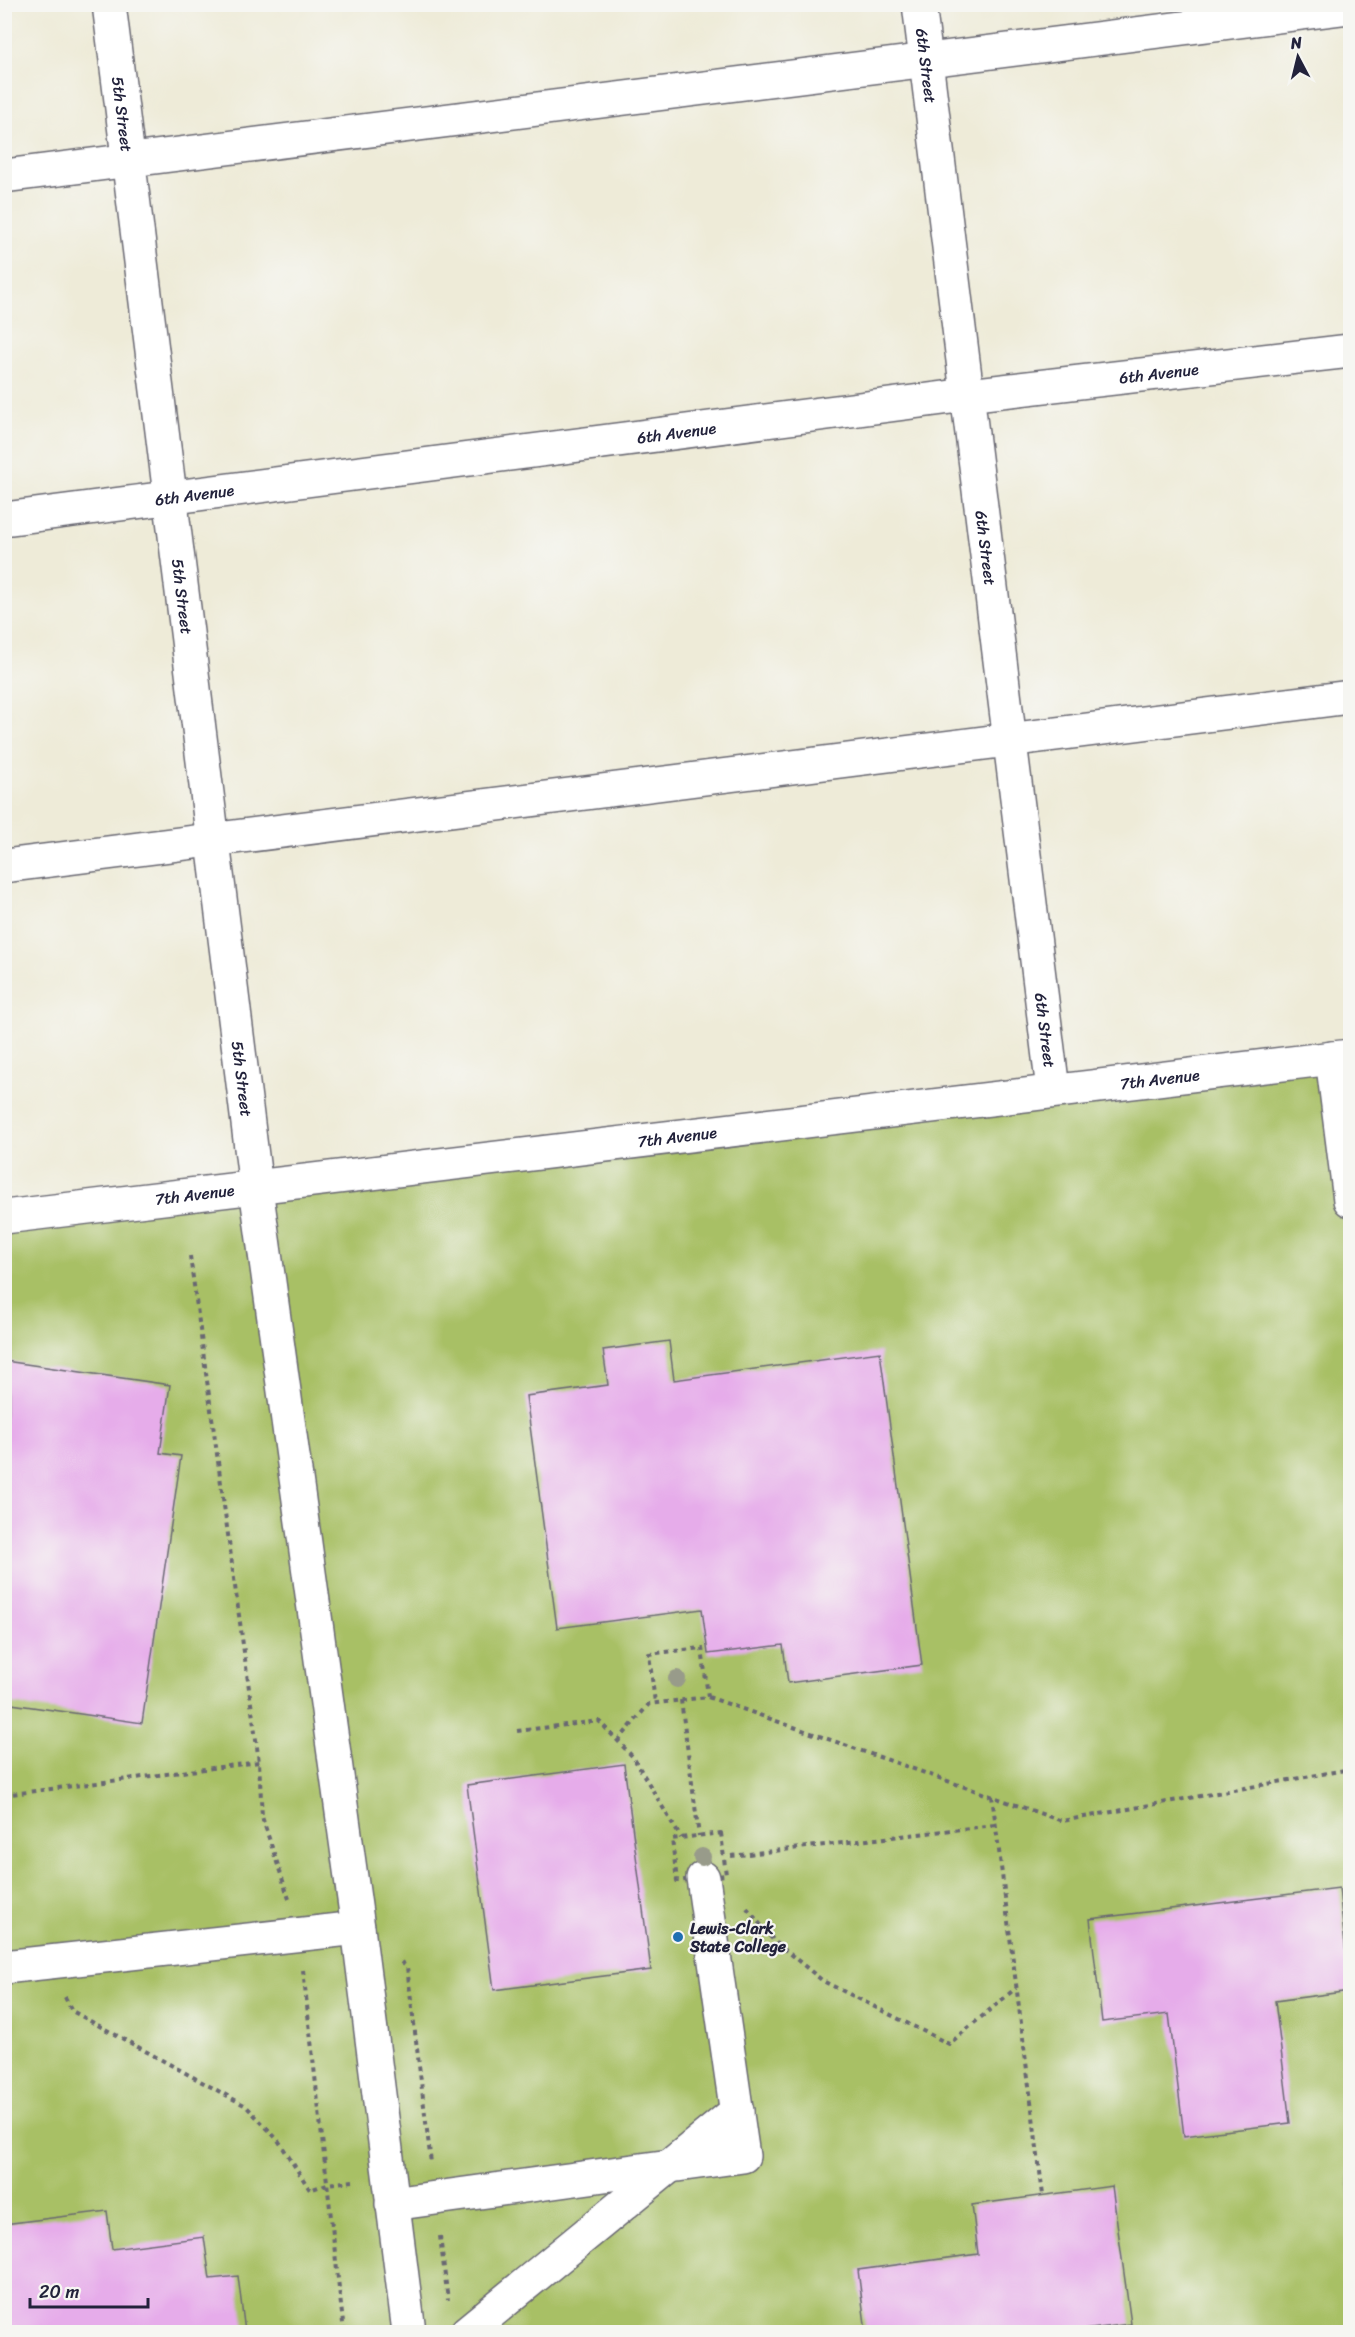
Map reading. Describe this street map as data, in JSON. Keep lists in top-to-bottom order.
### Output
{
  "streets": {
    "street": [
      "6th Street",
      "5th Street",
      "6th Avenue",
      "7th Avenue"
    ]
  },
  "crossings": [
    ["6th Street", "6th Avenue"],
    ["6th Street", "7th Avenue"],
    ["5th Street", "6th Avenue"],
    ["5th Street", "7th Avenue"]
  ],
  "places": ["Lewis-Clark State College"],
  "scale_bar": "20 m",
  "north": "top"
}
